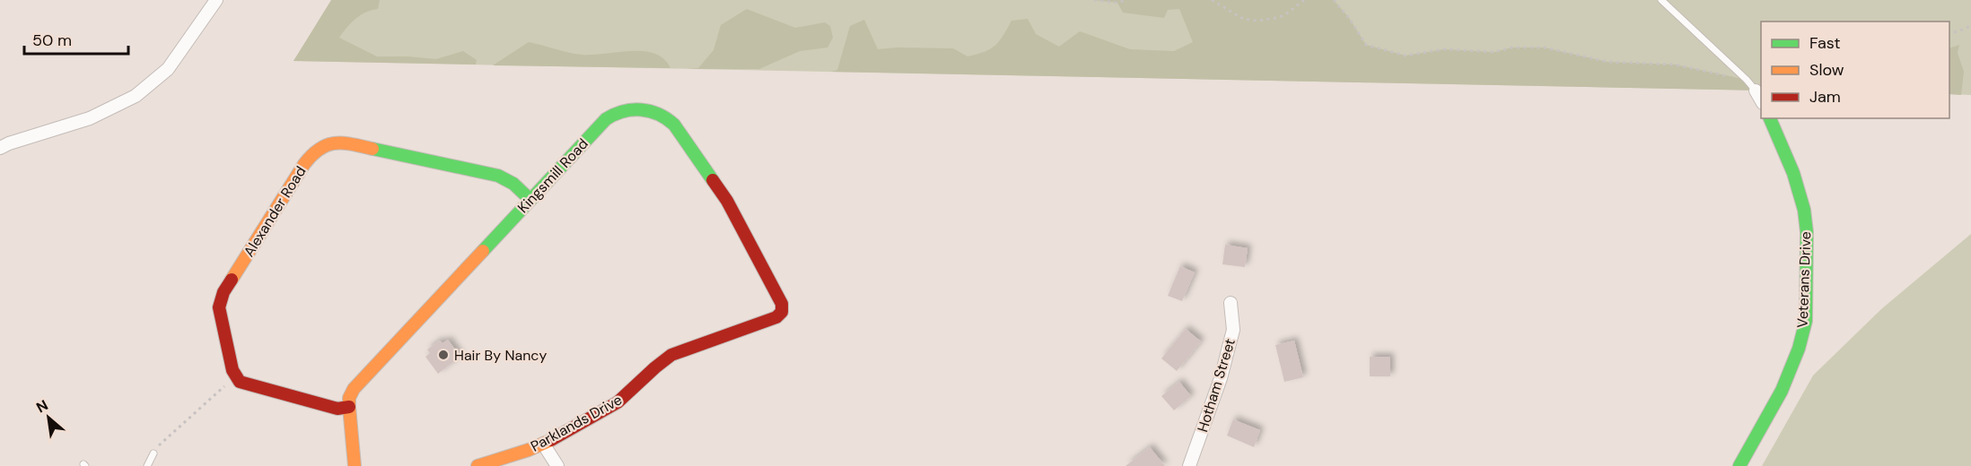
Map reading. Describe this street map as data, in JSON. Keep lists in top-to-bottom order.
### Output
{
  "streets": {
    "street": [
      "Kingsmill Road",
      "Alexander Road",
      "Veterans Drive",
      "Hotham Street",
      "Parklands Drive"
    ]
  },
  "crossings": [
    ["Kingsmill Road", "Alexander Road"],
    ["Kingsmill Road", "Parklands Drive"]
  ],
  "places": ["Hair By Nancy"],
  "legend": ["Fast", "Slow", "Jam"],
  "scale_bar": "50 m",
  "north": "top left"
}
